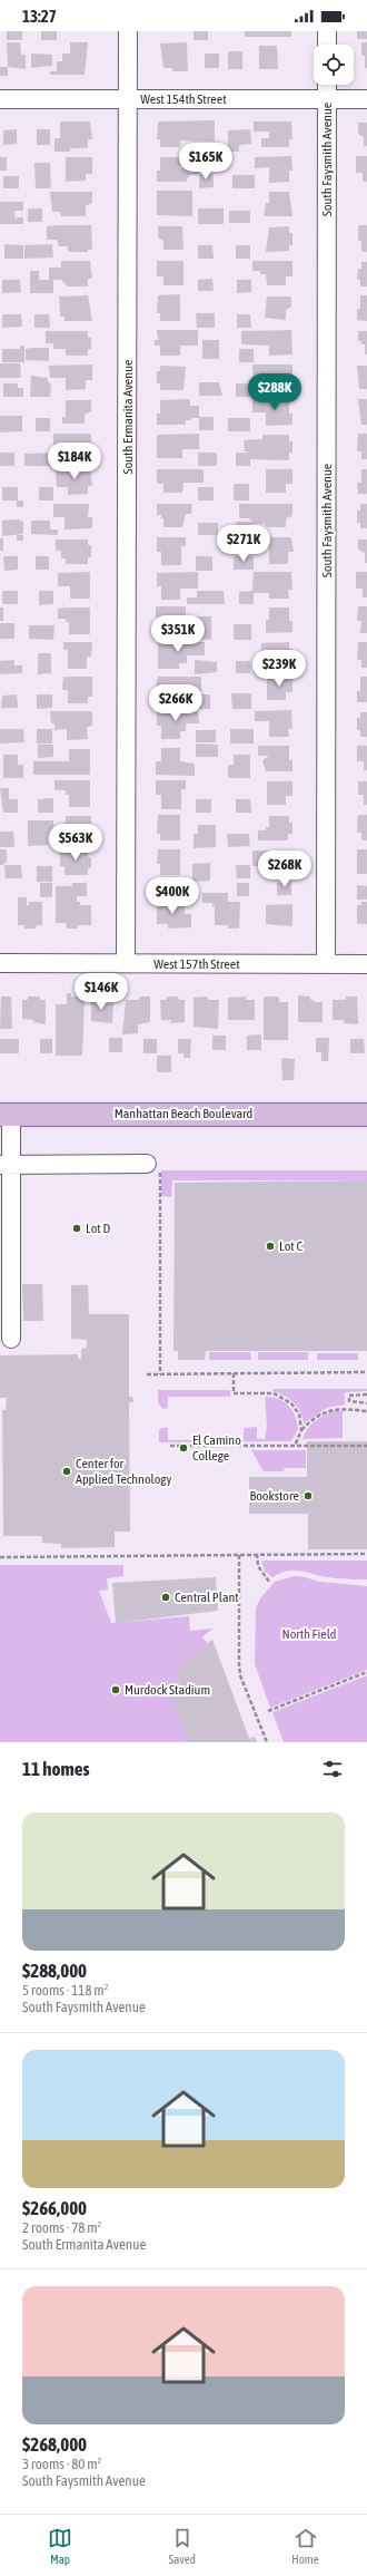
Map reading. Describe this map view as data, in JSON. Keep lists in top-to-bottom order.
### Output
{
  "streets": {
    "main road": ["Manhattan Beach Boulevard"],
    "street": [
      "West 154th Street",
      "South Faysmith Avenue",
      "South Ermanita Avenue",
      "West 157th Street"
    ]
  },
  "crossings": [
    ["West 154th Street", "South Faysmith Avenue"],
    ["West 154th Street", "South Ermanita Avenue"],
    ["South Faysmith Avenue", "West 157th Street"],
    ["South Ermanita Avenue", "West 157th Street"]
  ],
  "parks": ["North Field"],
  "places": [
    "Lot D",
    "Lot C",
    "El Camino College",
    "Center for Applied Technology",
    "Bookstore",
    "Central Plant",
    "Murdock Stadium"
  ],
  "page": {
    "status": "13:27",
    "price": [
      "$165K",
      "$288K",
      "$184K",
      "$271K",
      "$351K",
      "$239K",
      "$266K",
      "$563K",
      "$268K",
      "$400K",
      "$146K"
    ],
    "heading": "11 homes",
    "list": [
      {
        "name": "$288,000",
        "note": "5 rooms · 118 m² · South Faysmith Avenue"
      },
      {
        "name": "$266,000",
        "note": "2 rooms · 78 m² · South Ermanita Avenue"
      },
      {
        "name": "$268,000",
        "note": "3 rooms · 80 m² · South Faysmith Avenue"
      }
    ],
    "tabs": ["Map", "Saved", "Home"]
  }
}
